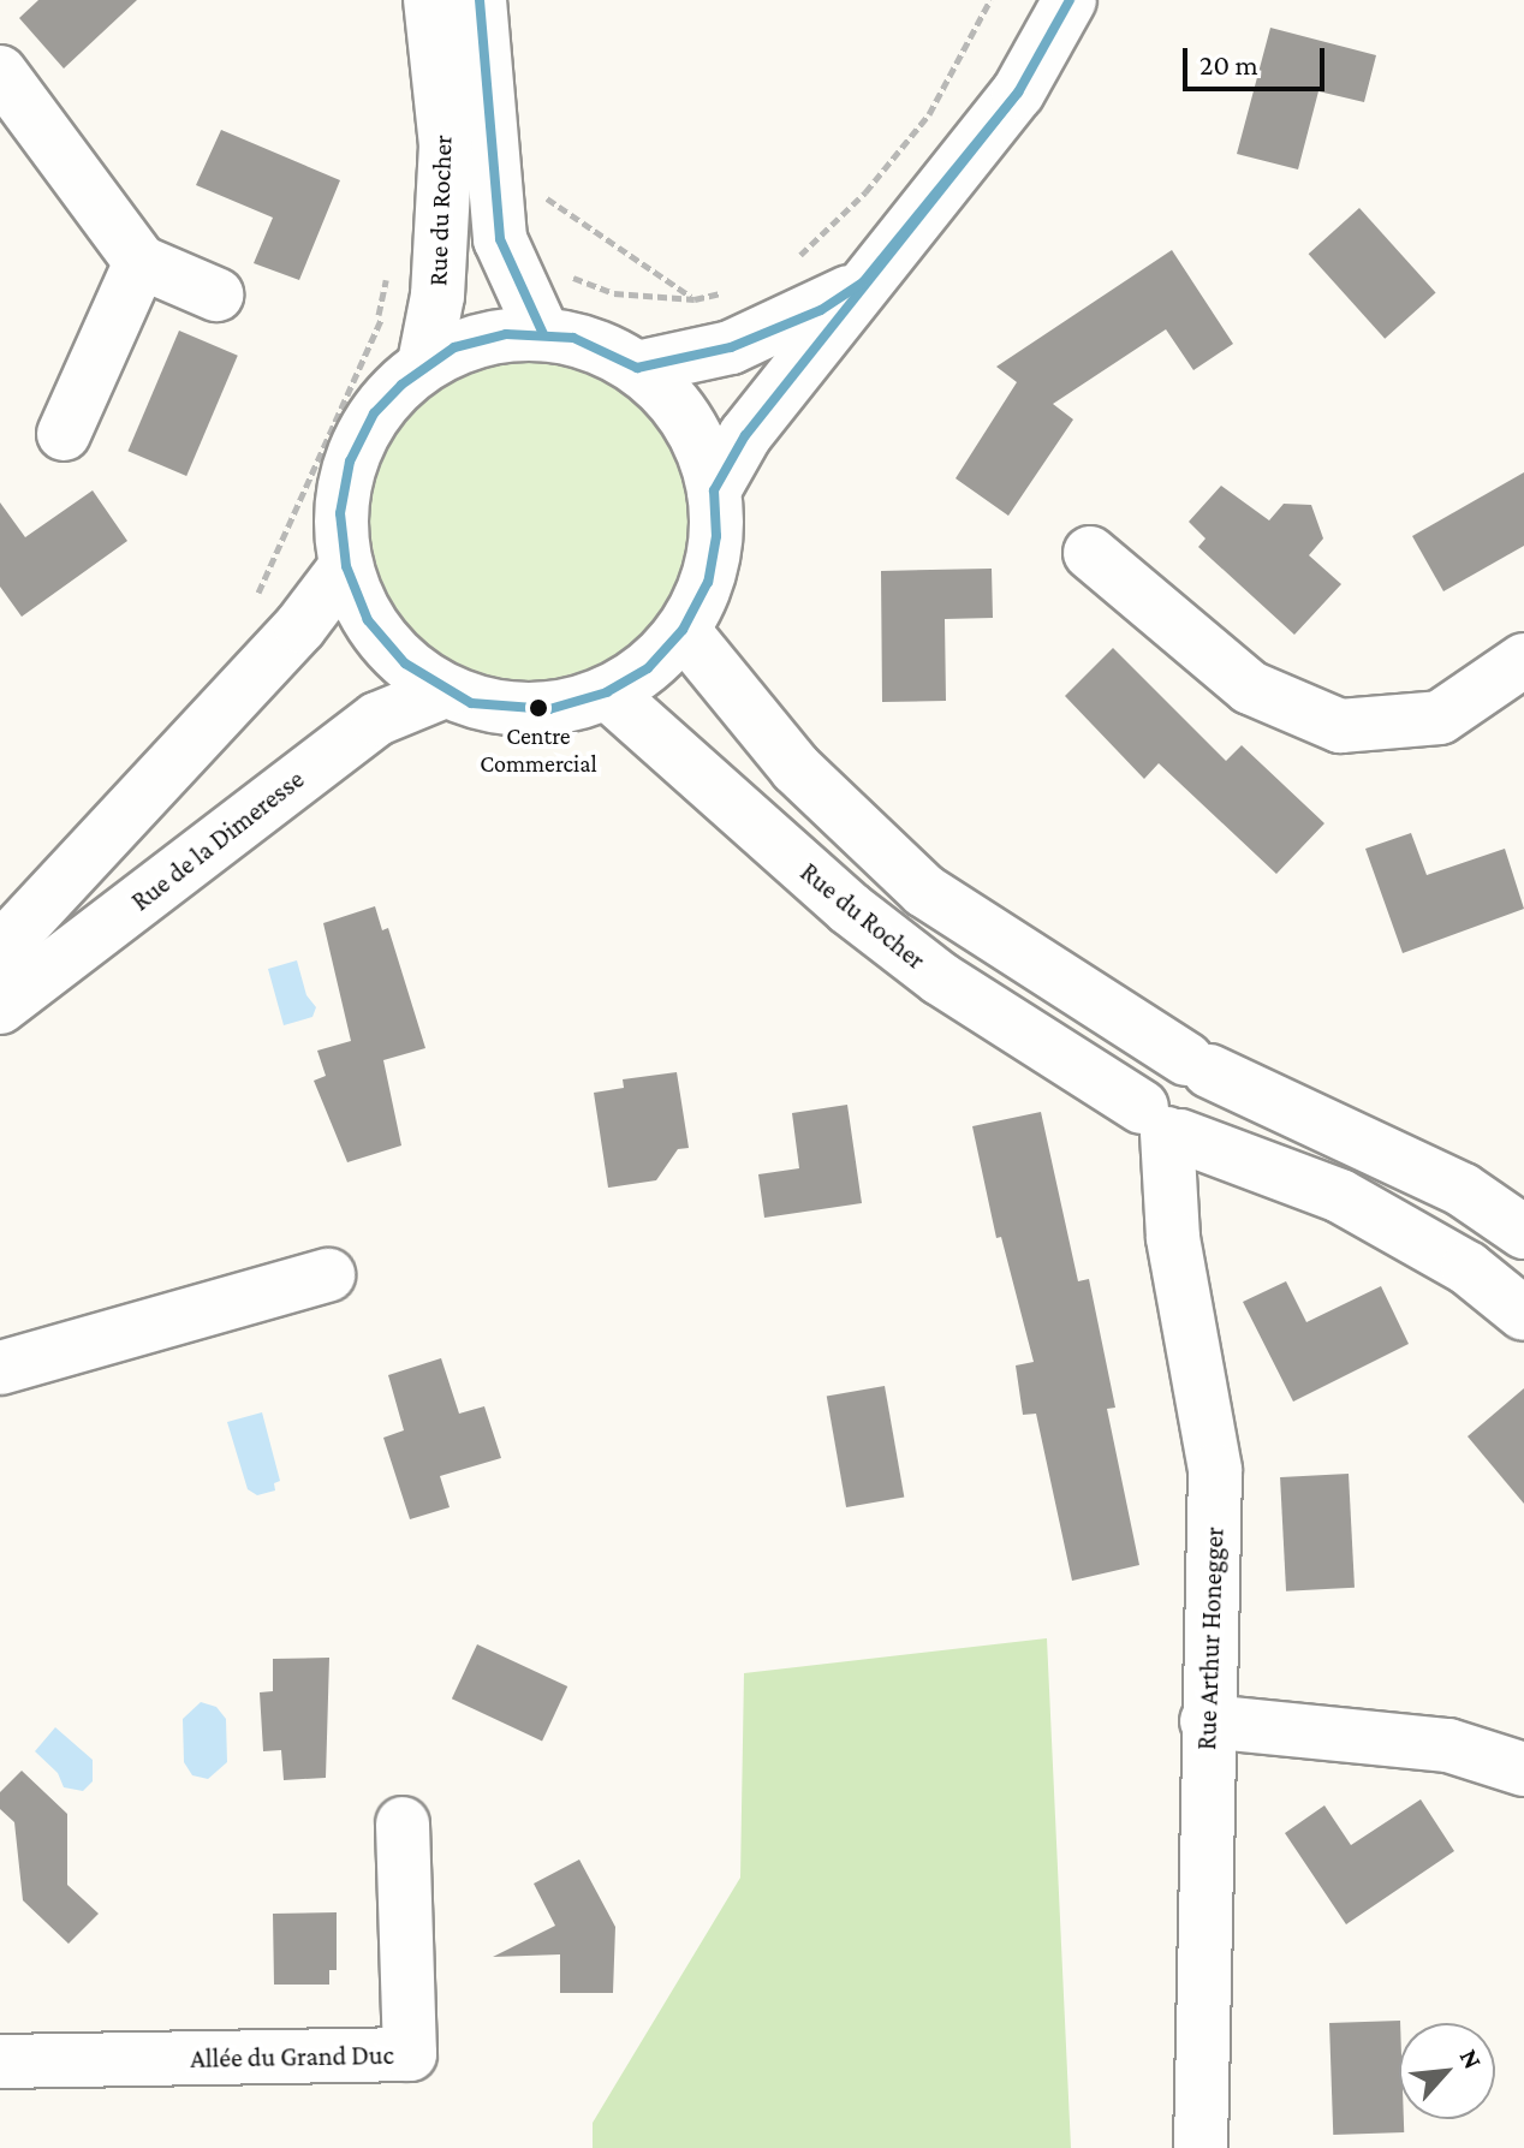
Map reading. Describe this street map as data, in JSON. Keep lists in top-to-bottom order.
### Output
{
  "streets": {
    "street": [
      "Rue du Rocher",
      "Rue de la Dimeresse",
      "Rue Arthur Honegger",
      "Allée du Grand Duc"
    ]
  },
  "crossings": [
    ["Rue du Rocher", "Rue Arthur Honegger"]
  ],
  "places": ["Centre Commercial"],
  "scale_bar": "20 m",
  "north": "top right"
}
